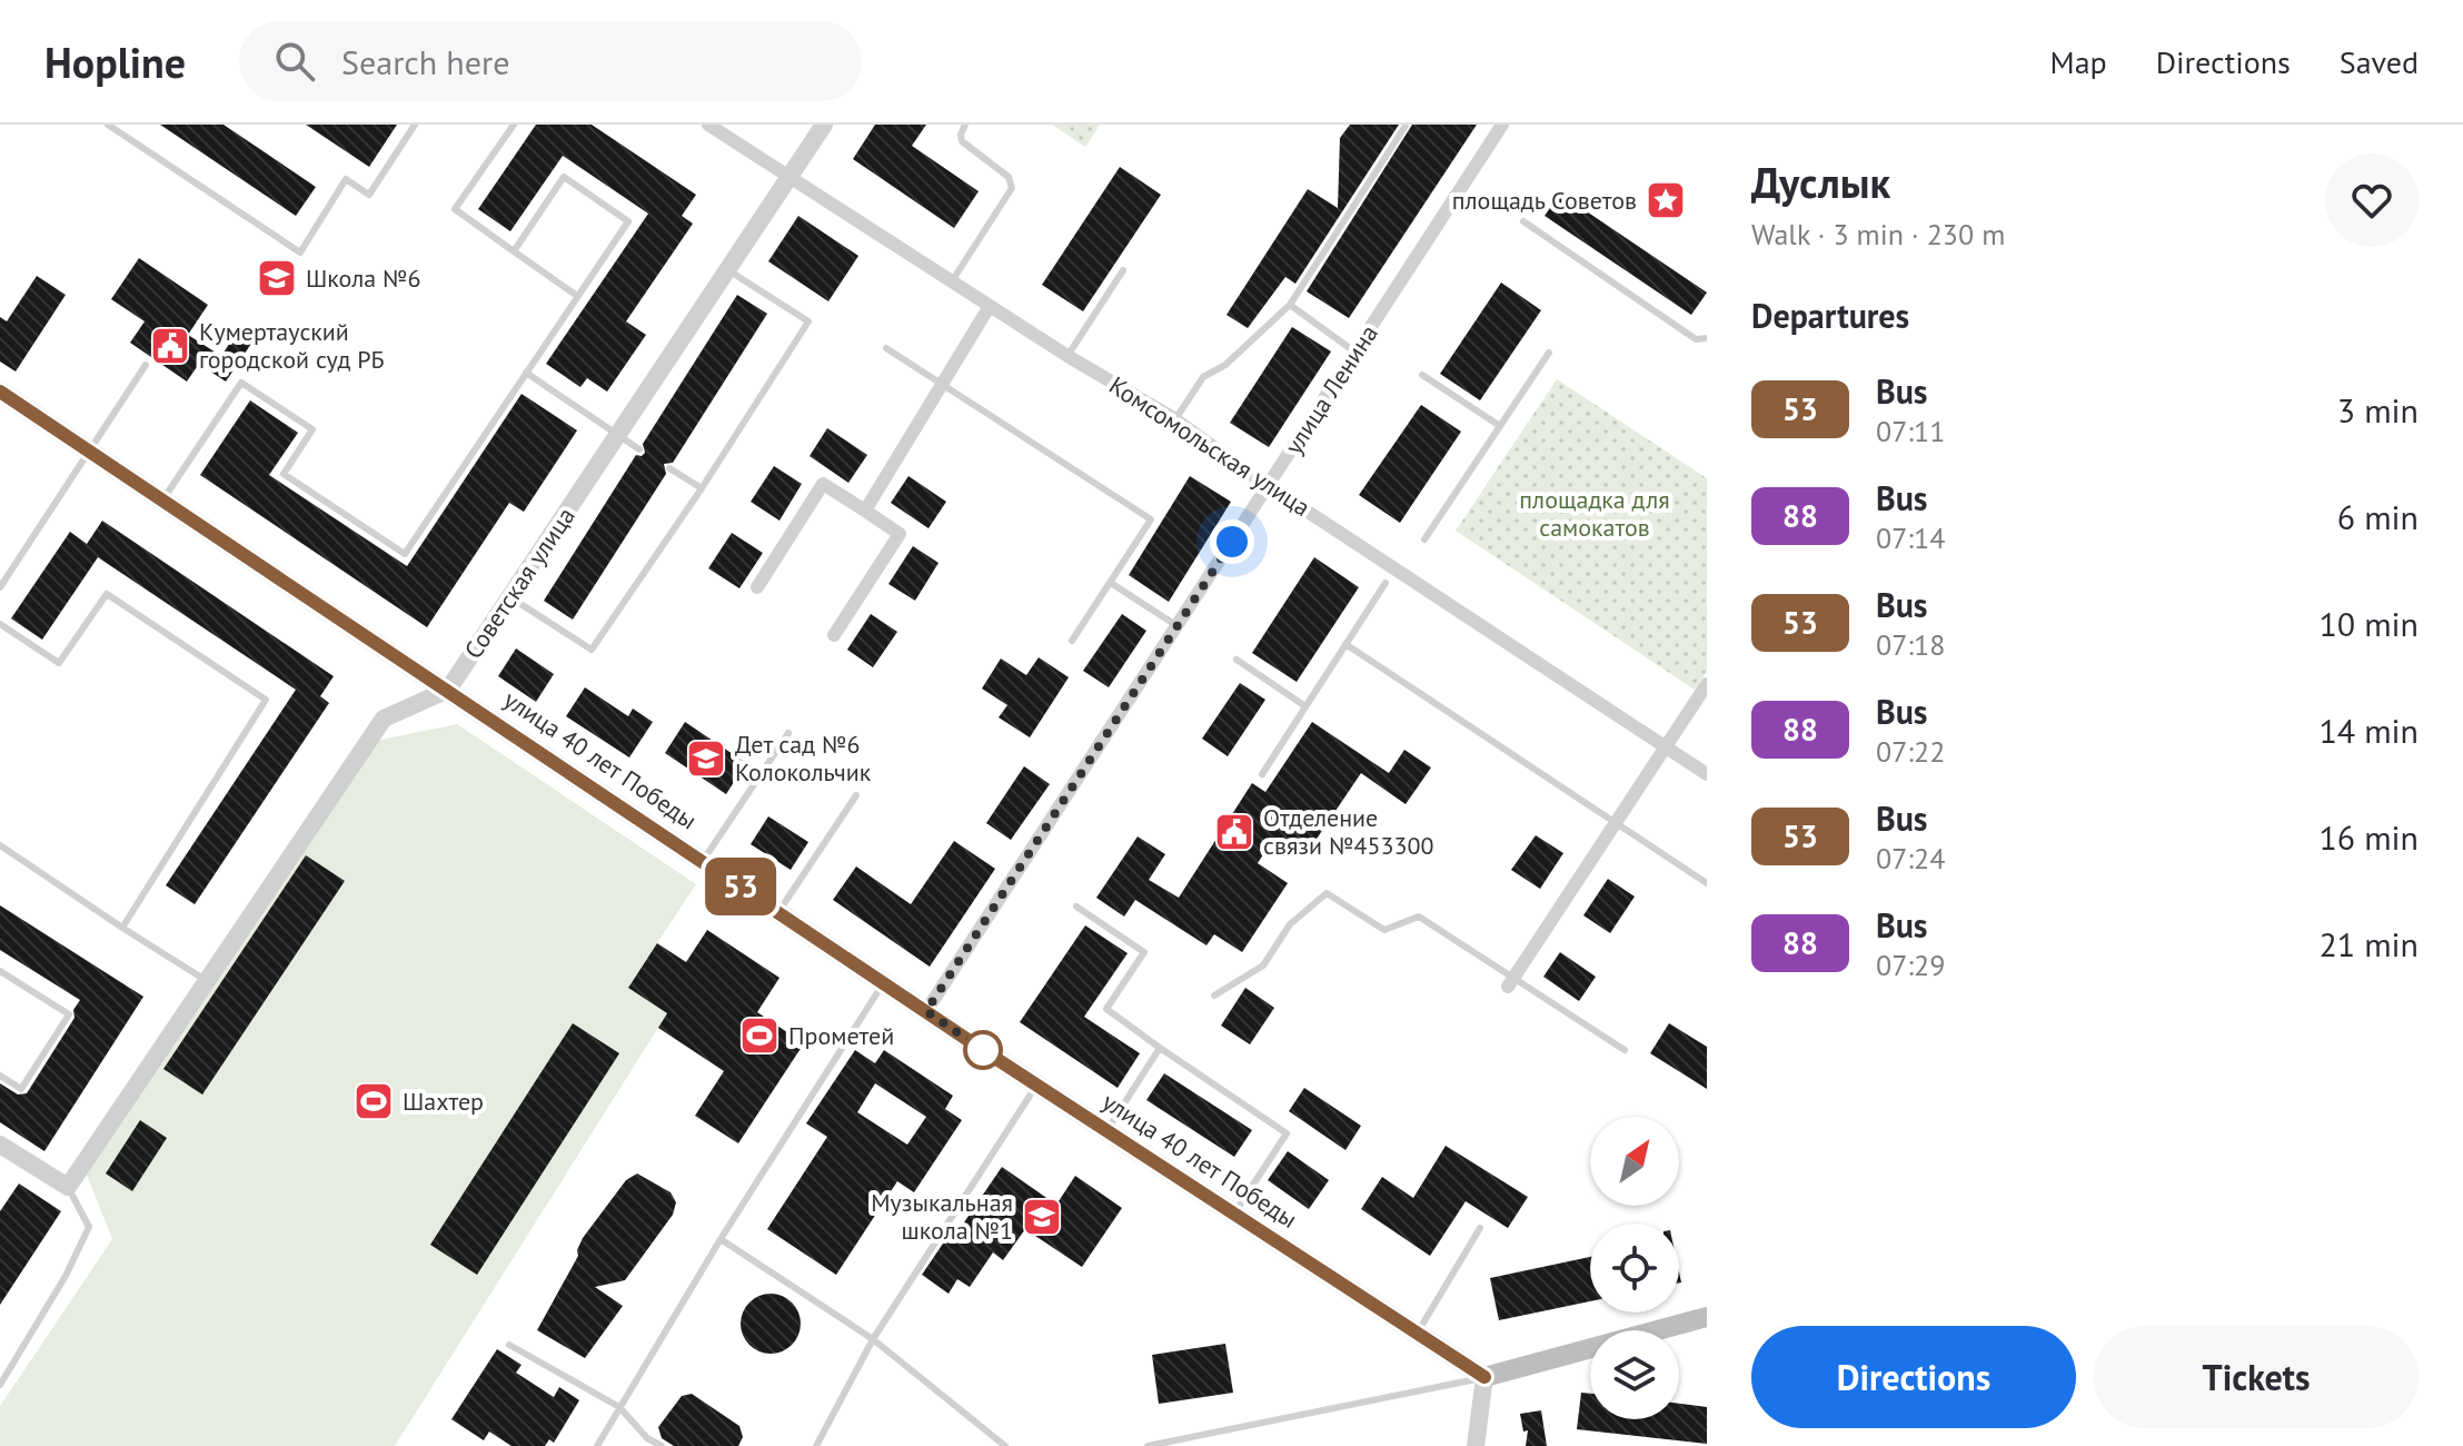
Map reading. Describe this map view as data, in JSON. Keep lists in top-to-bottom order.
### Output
{
  "streets": {
    "main road": ["улица 40 лет Победы"],
    "street": ["улица Ленина", "Комсомольская улица", "Советская улица"]
  },
  "crossings": [
    ["улица Ленина", "Комсомольская улица"],
    ["улица Ленина", "улица 40 лет Победы"],
    ["Комсомольская улица", "Советская улица"],
    ["Советская улица", "улица 40 лет Победы"]
  ],
  "parks": ["площадка для самокатов"],
  "places": {
    "place": ["площадь Советов"],
    "school or university": ["Школа №6", "Дет сад №6 Колокольчик", "Музыкальная школа №1"],
    "public building": ["Кумертауский городской суд РБ", "Отделение связи №453300"],
    "sports": ["Прометей", "Шахтер"]
  },
  "lines": ["bus line 53"],
  "north": "top right",
  "page": {
    "header": "Hopline",
    "search": "Search here",
    "nav": ["Map", "Directions", "Saved"],
    "on_map": "53",
    "heading": [
      ["Дуслык", "Walk · 3 min · 230 m"],
      "Departures"
    ],
    "list": [
      {
        "mark": "53",
        "name": "Bus",
        "note": "07:11",
        "value": "3 min"
      },
      {
        "mark": "88",
        "name": "Bus",
        "note": "07:14",
        "value": "6 min"
      },
      {
        "mark": "53",
        "name": "Bus",
        "note": "07:18",
        "value": "10 min"
      },
      {
        "mark": "88",
        "name": "Bus",
        "note": "07:22",
        "value": "14 min"
      },
      {
        "mark": "53",
        "name": "Bus",
        "note": "07:24",
        "value": "16 min"
      },
      {
        "mark": "88",
        "name": "Bus",
        "note": "07:29",
        "value": "21 min"
      }
    ],
    "buttons": ["Directions", "Tickets"]
  }
}
